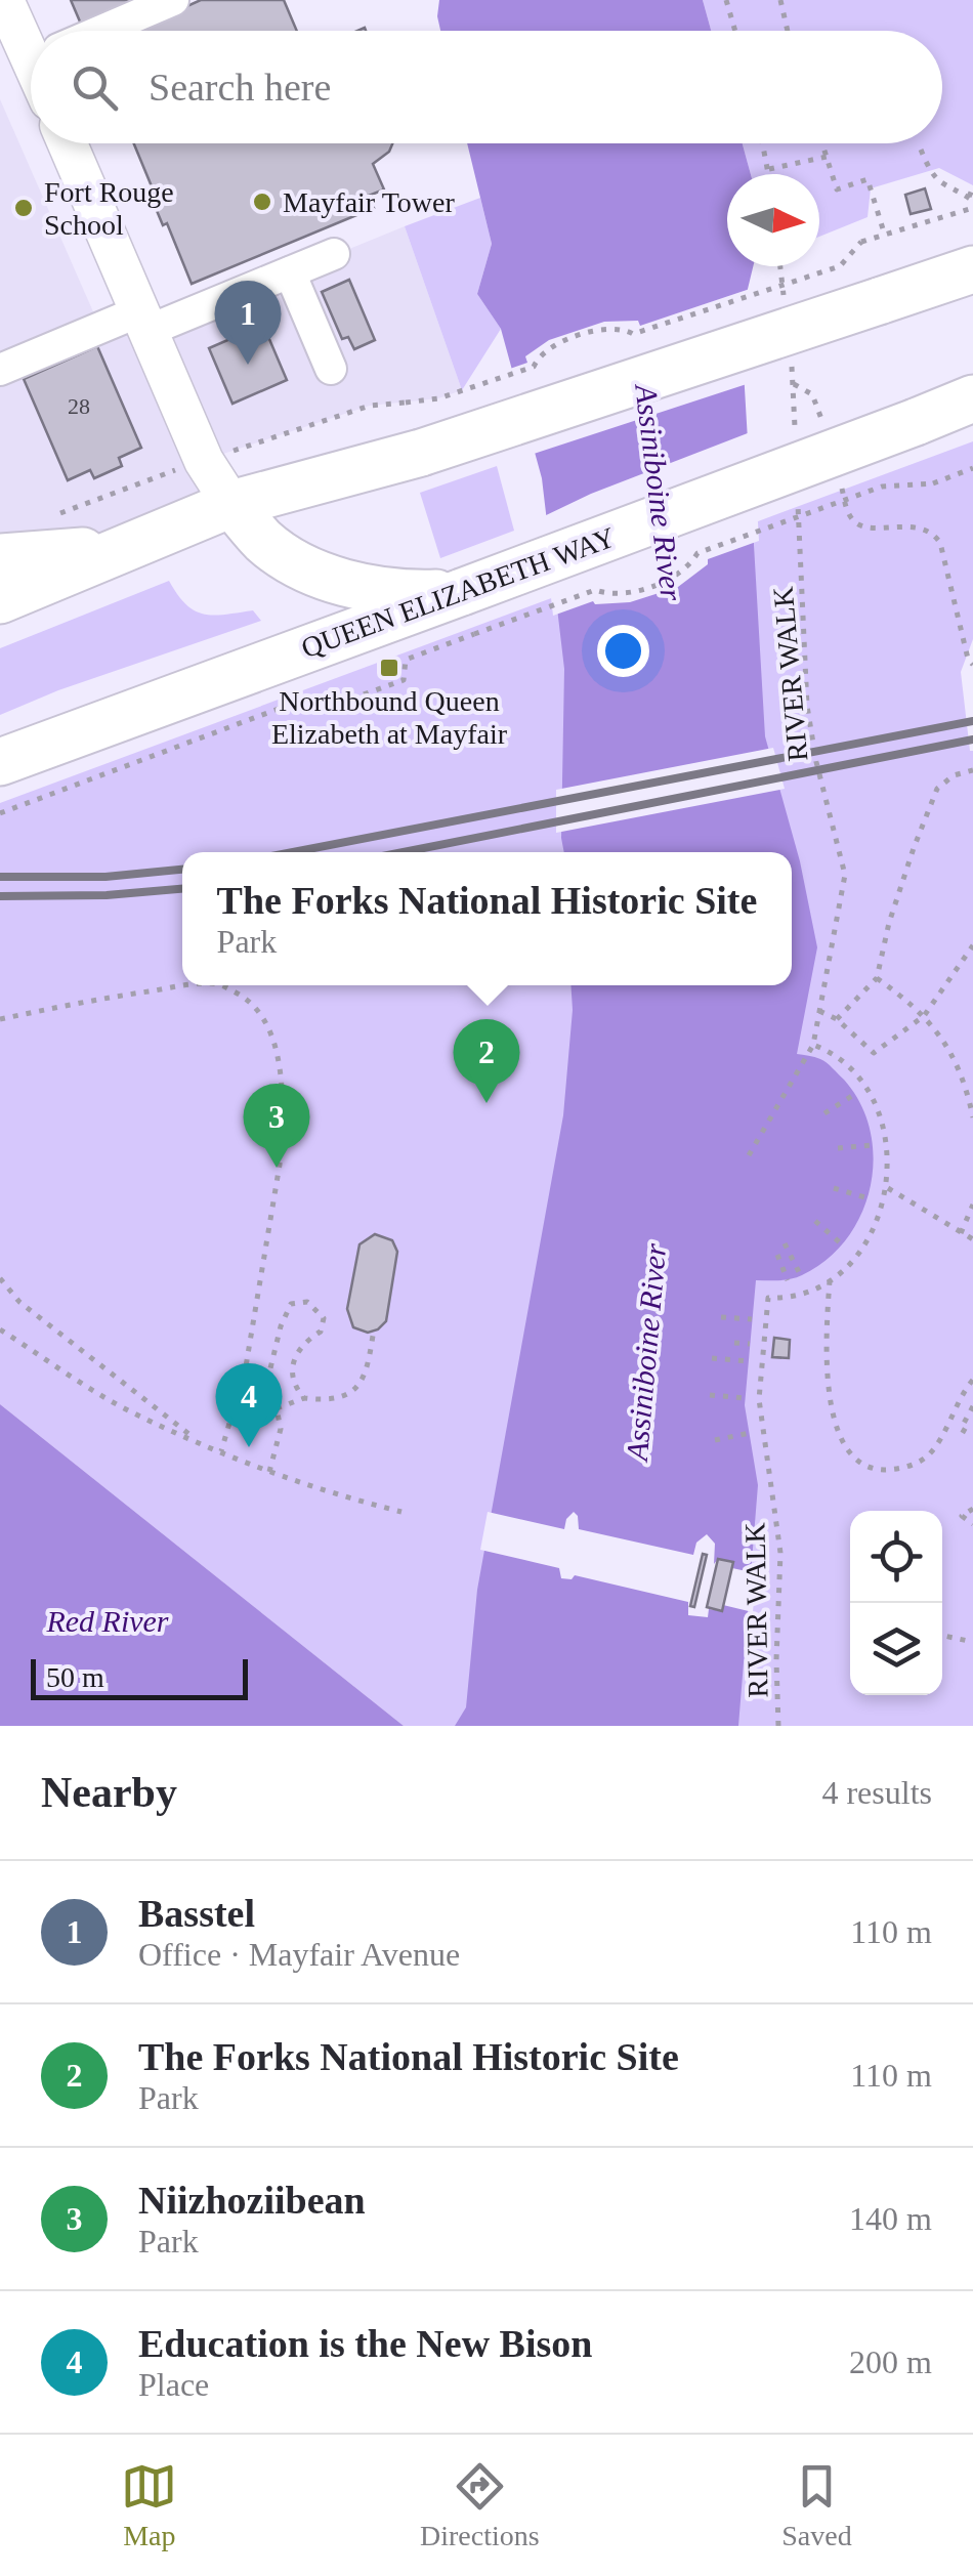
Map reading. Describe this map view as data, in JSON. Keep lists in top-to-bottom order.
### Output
{
  "streets": {
    "highway": ["QUEEN ELIZABETH WAY"],
    "path": ["RIVER WALK"]
  },
  "water": ["Assiniboine River", "Red River"],
  "places": {
    "other": ["Mayfair Tower", "Fort Rouge School"],
    "transit": ["Northbound Queen Elizabeth at Mayfair"]
  },
  "house_numbers": ["28"],
  "scale_bar": "50 m",
  "north": "right",
  "page": {
    "search": "Search here",
    "pins": [
      "1",
      "2",
      "3",
      "4"
    ],
    "popup": ["The Forks National Historic Site", "Park"],
    "scale": "50 m",
    "heading": ["Nearby", "4 results"],
    "list": [
      {
        "mark": "1",
        "name": "Basstel",
        "note": "Office · Mayfair Avenue",
        "value": "110 m"
      },
      {
        "mark": "2",
        "name": "The Forks National Historic Site",
        "note": "Park",
        "value": "110 m"
      },
      {
        "mark": "3",
        "name": "Niizhoziibean",
        "note": "Park",
        "value": "140 m"
      },
      {
        "mark": "4",
        "name": "Education is the New Bison",
        "note": "Place",
        "value": "200 m"
      }
    ],
    "nav": ["Map", "Directions", "Saved"]
  }
}
